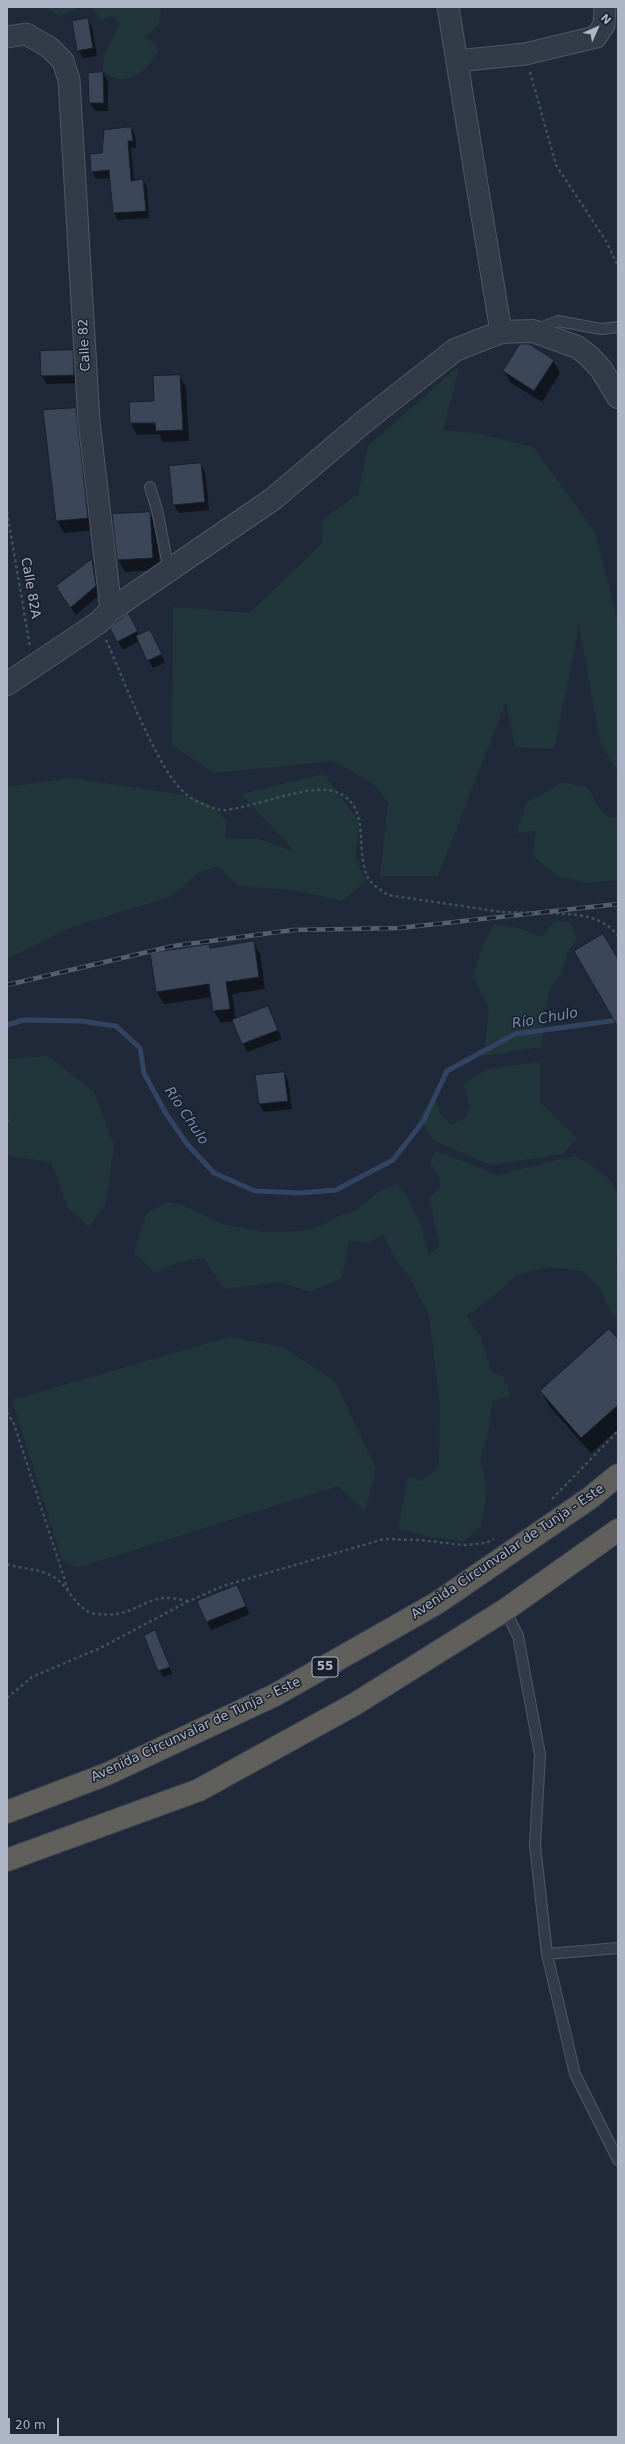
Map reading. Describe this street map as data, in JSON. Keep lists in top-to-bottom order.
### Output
{
  "streets": {
    "highway": ["Avenida Circunvalar de Tunja - Este", "55"],
    "street": ["Calle 82"],
    "path": ["Calle 82A"]
  },
  "water": ["Río Chulo"],
  "scale_bar": "20 m",
  "north": "top right"
}
